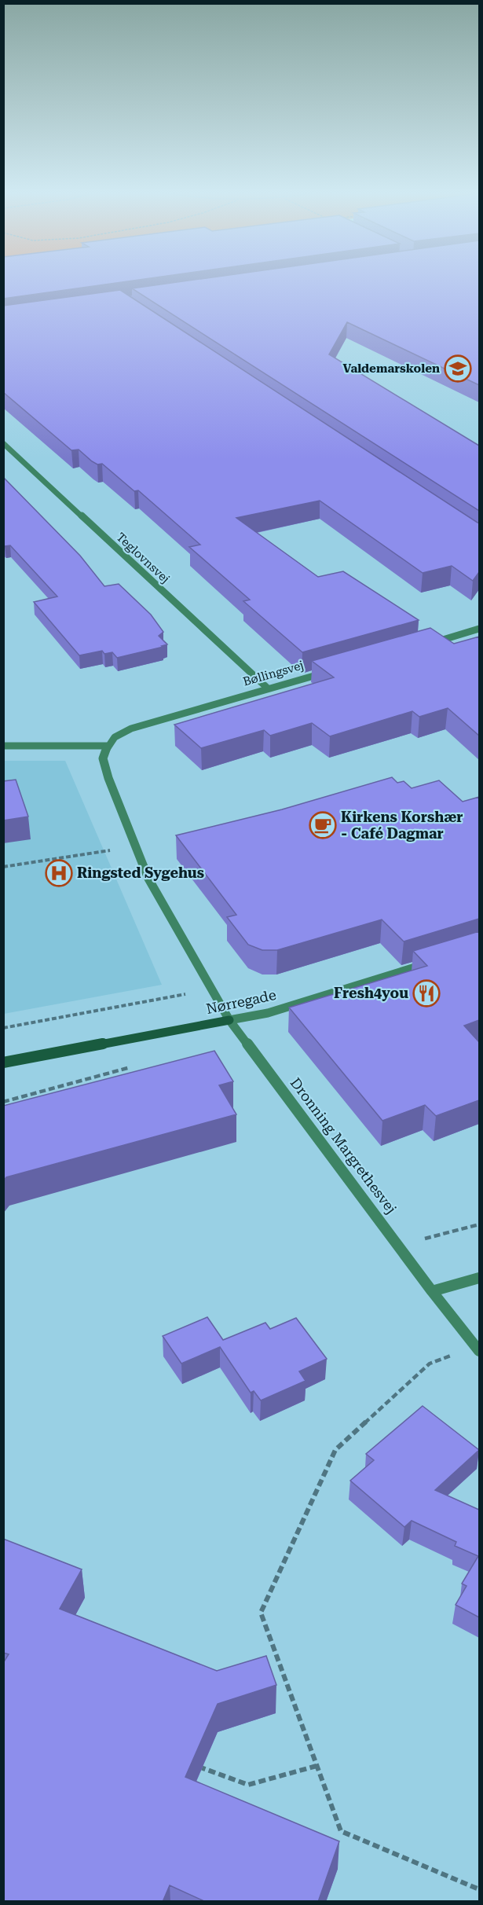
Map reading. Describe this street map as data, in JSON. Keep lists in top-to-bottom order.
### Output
{
  "streets": {
    "street": [
      "Teglovnsvej",
      "Bøllingsvej",
      "Nørregade",
      "Dronning Margrethesvej"
    ]
  },
  "crossings": [
    ["Teglovnsvej", "Bøllingsvej"],
    ["Nørregade", "Dronning Margrethesvej"]
  ],
  "places": {
    "school or university": ["Valdemarskolen"],
    "cafe": ["Kirkens Korshær - Café Dagmar"],
    "hospital": ["Ringsted Sygehus"],
    "restaurant": ["Fresh4you"]
  }
}
